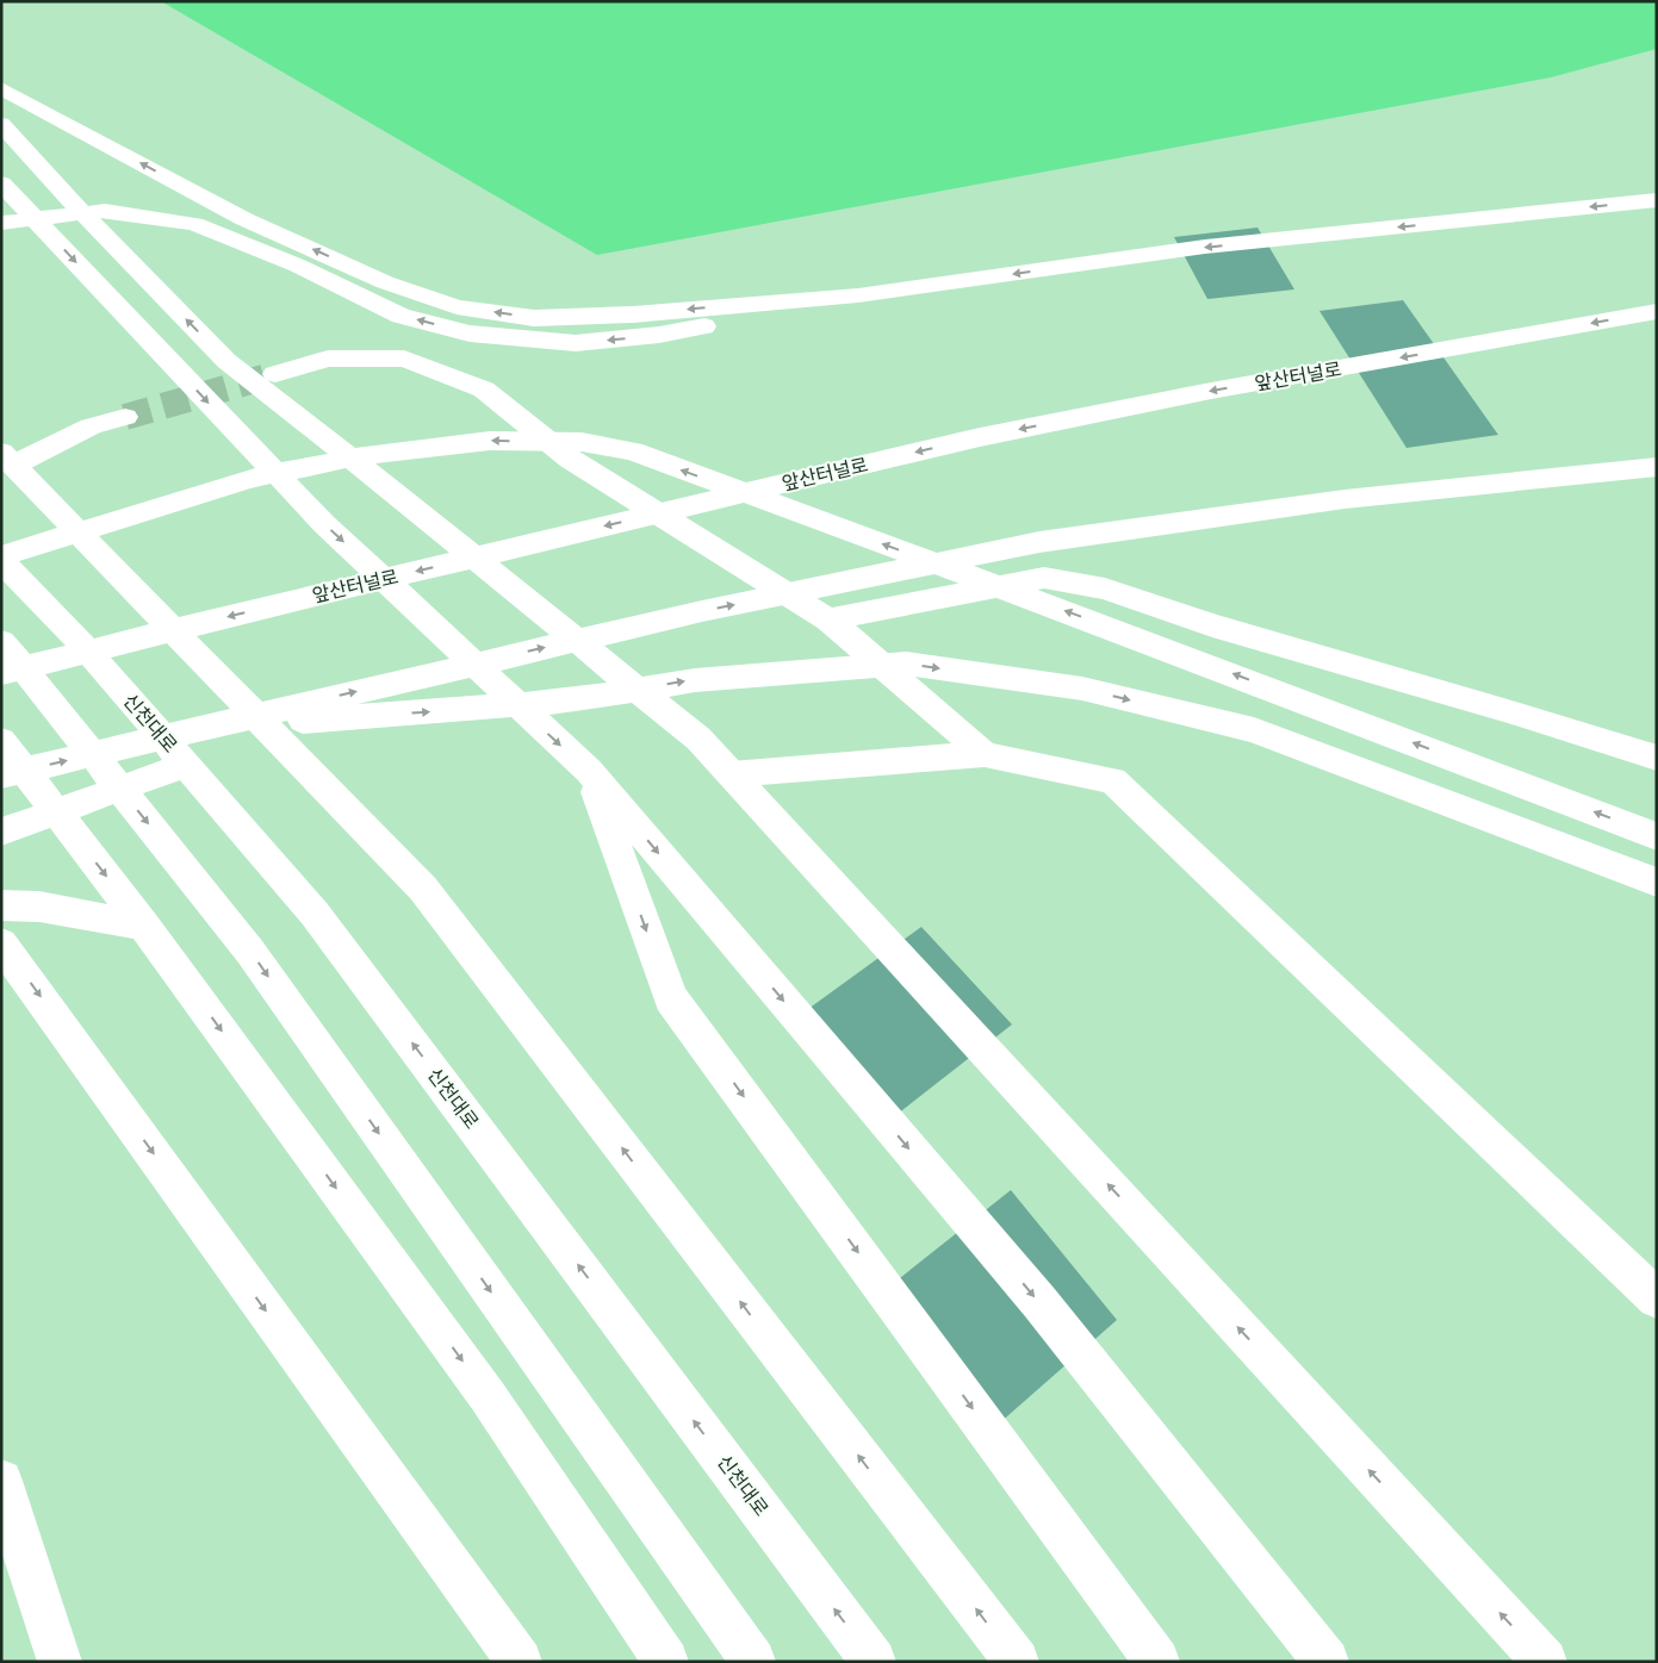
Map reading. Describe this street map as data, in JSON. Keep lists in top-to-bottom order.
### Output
{
  "streets": {
    "main road": ["앞산터널로", "신천대로"]
  }
}
